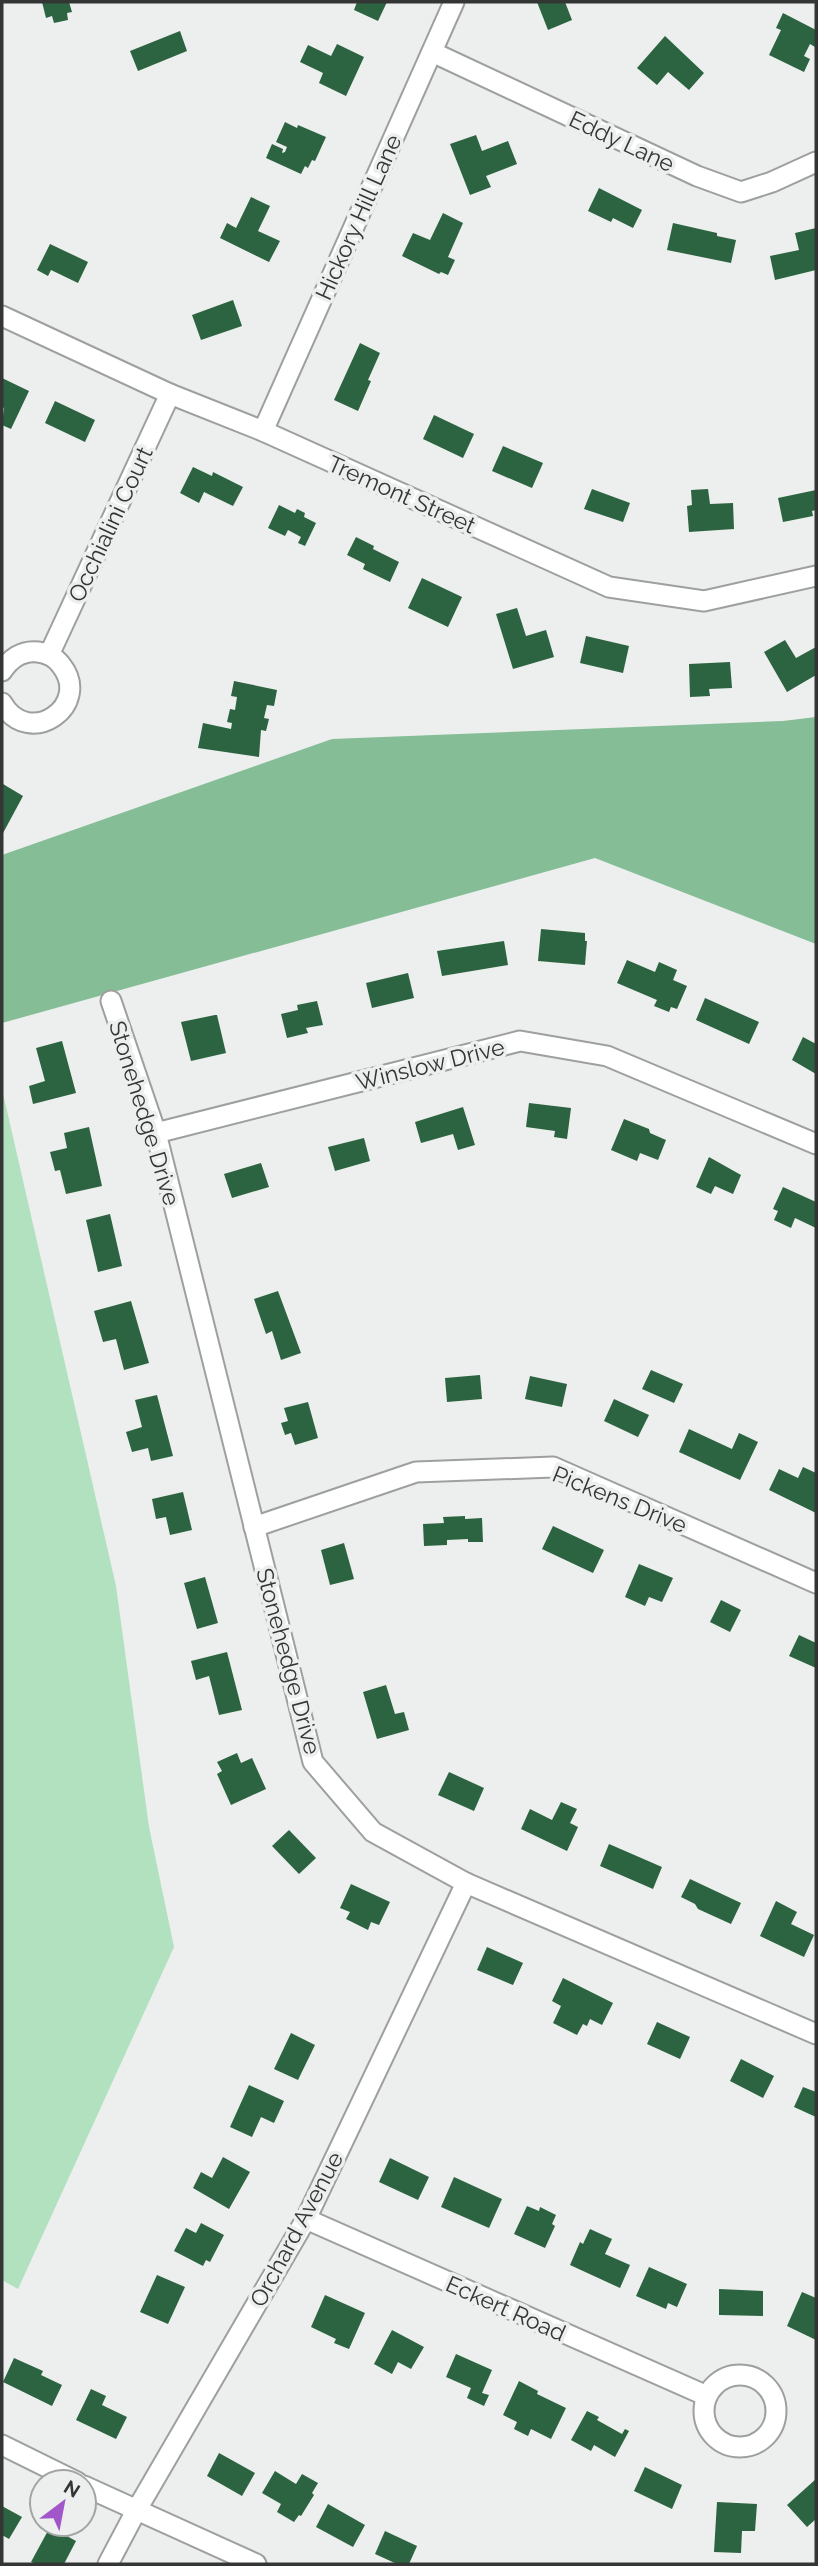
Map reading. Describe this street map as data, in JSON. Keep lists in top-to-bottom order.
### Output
{
  "streets": {
    "street": [
      "Eddy Lane",
      "Hickory Hill Lane",
      "Tremont Street",
      "Occhialini Court",
      "Winslow Drive",
      "Stonehedge Drive",
      "Pickens Drive",
      "Orchard Avenue",
      "Eckert Road"
    ]
  },
  "crossings": [
    ["Eddy Lane", "Hickory Hill Lane"],
    ["Hickory Hill Lane", "Tremont Street"],
    ["Tremont Street", "Occhialini Court"],
    ["Winslow Drive", "Stonehedge Drive"],
    ["Stonehedge Drive", "Pickens Drive"],
    ["Stonehedge Drive", "Orchard Avenue"],
    ["Orchard Avenue", "Eckert Road"]
  ],
  "north": "top right"
}
